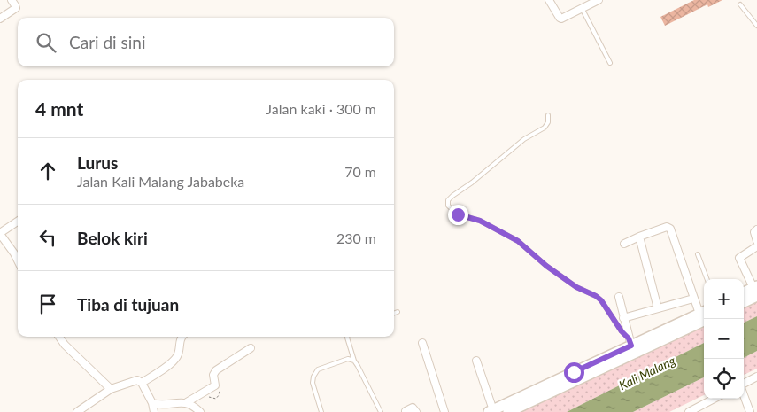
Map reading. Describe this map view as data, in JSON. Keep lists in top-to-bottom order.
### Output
{
  "water": ["Kali Malang"],
  "page": {
    "search": "Cari di sini",
    "heading": ["4 mnt", "Jalan kaki · 300 m"],
    "list": [
      ["Lurus", "Jalan Kali Malang Jababeka", "70 m"],
      ["Belok kiri", "230 m"],
      "Tiba di tujuan"
    ],
    "map_buttons": ["+", "−"]
  }
}
